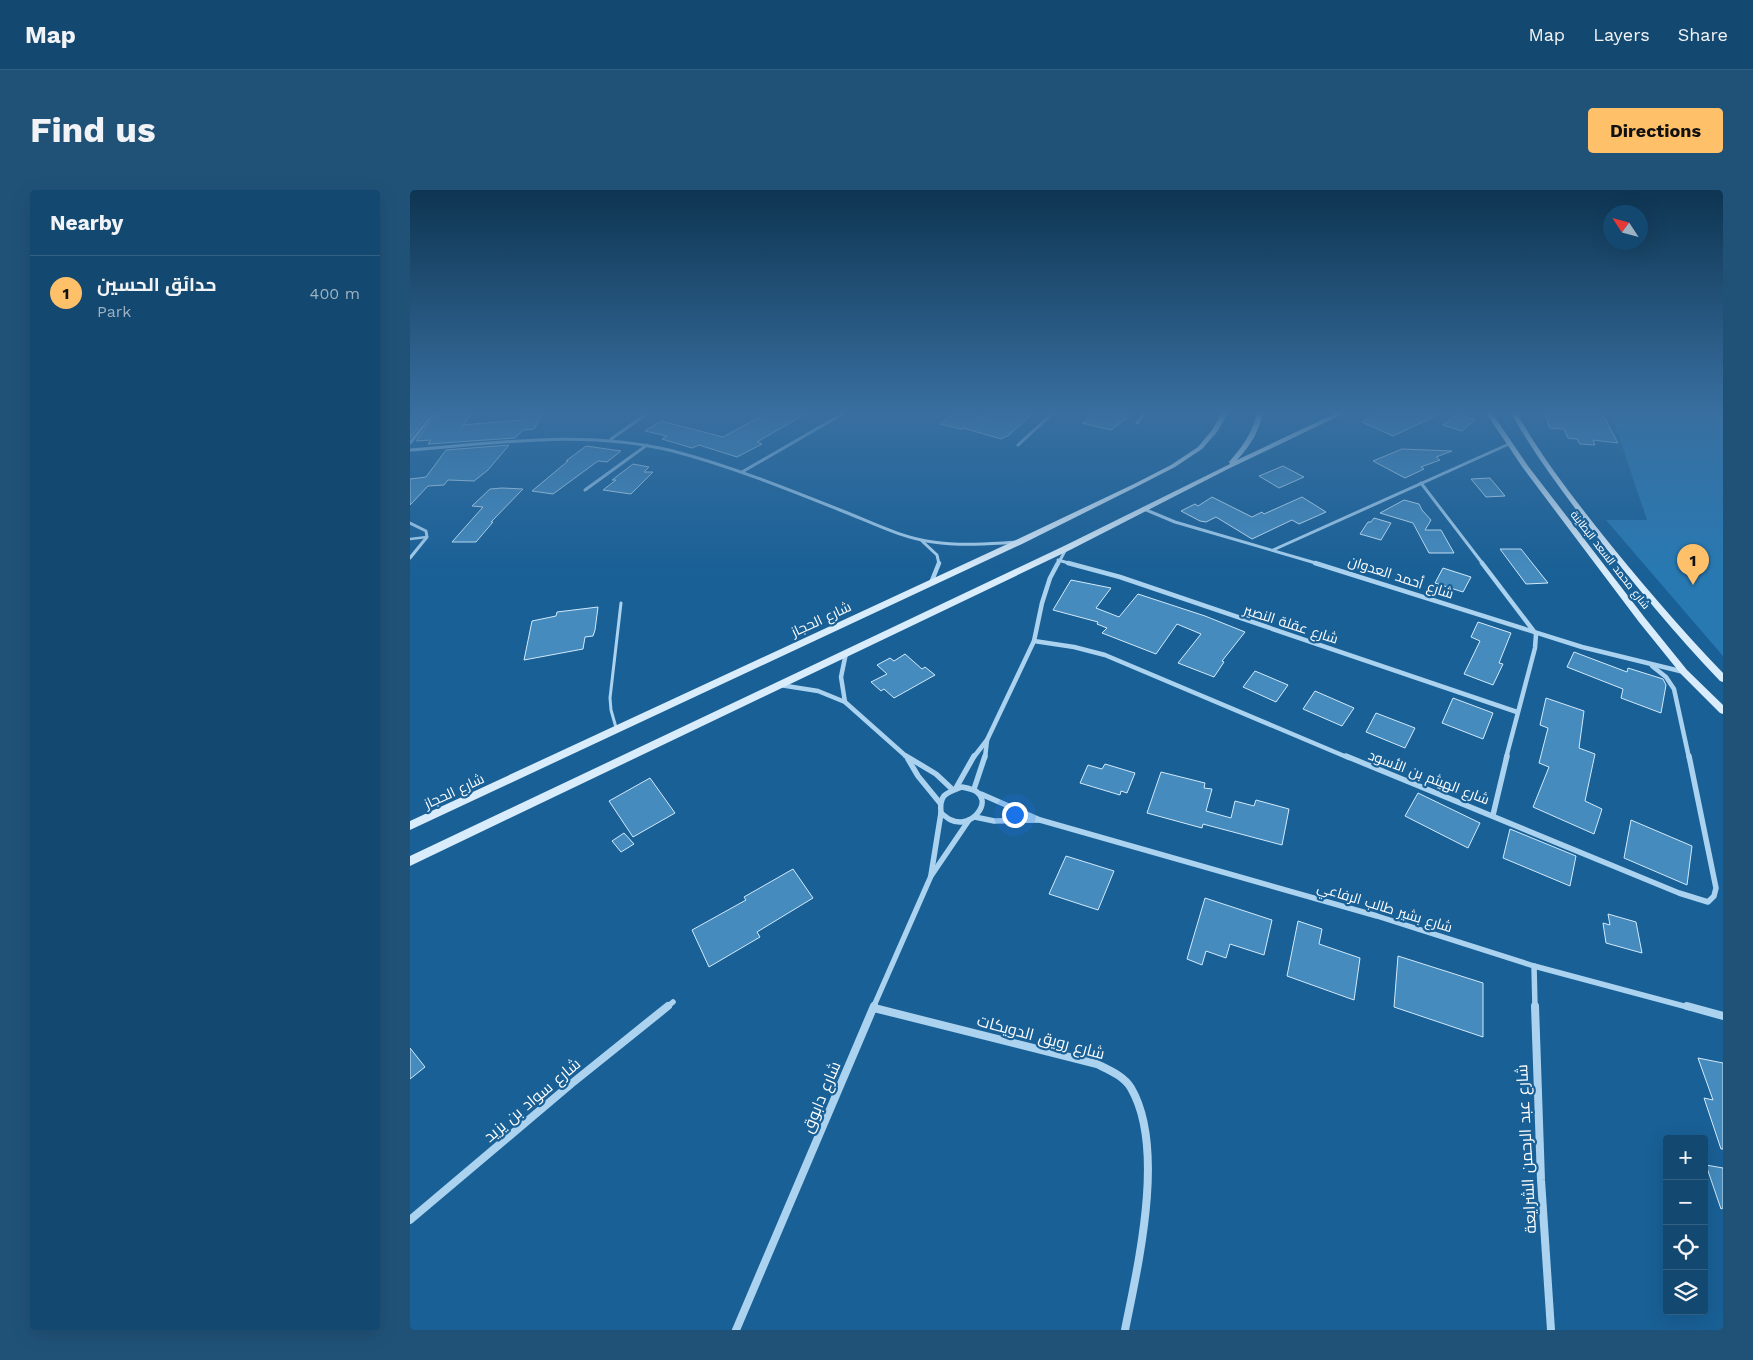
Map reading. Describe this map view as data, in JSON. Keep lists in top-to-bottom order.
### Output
{
  "streets": {
    "main road": ["شارع محمد السعد البطاينة", "شارع الحجاز"],
    "street": [
      "شارع أحمد العدوان",
      "شارع عقلة النصير",
      "شارع الهيثم بن الأسود",
      "شارع بشير طالب الرفاعي",
      "شارع رويق الدويكات",
      "شارع دابوق",
      "شارع سواد بن يزيد",
      "شارع عبد الرحمن الشرايعة"
    ]
  },
  "crossings": [
    ["شارع محمد السعد البطاينة", "شارع أحمد العدوان"],
    ["شارع أحمد العدوان", "شارع الهيثم بن الأسود"],
    ["شارع عقلة النصير", "شارع الهيثم بن الأسود"],
    ["شارع بشير طالب الرفاعي", "شارع دابوق"],
    ["شارع بشير طالب الرفاعي", "شارع عبد الرحمن الشرايعة"],
    ["شارع رويق الدويكات", "شارع دابوق"]
  ],
  "north": "top left",
  "page": {
    "header": "Map",
    "nav": ["Map", "Layers", "Share"],
    "buttons": "Directions",
    "title": "Find us",
    "heading": "Nearby",
    "list": [
      {
        "mark": "1",
        "name": "حدائق الحسين",
        "note": "Park",
        "value": "400 m"
      }
    ],
    "pins": "1",
    "map_buttons": ["+", "−"]
  }
}
